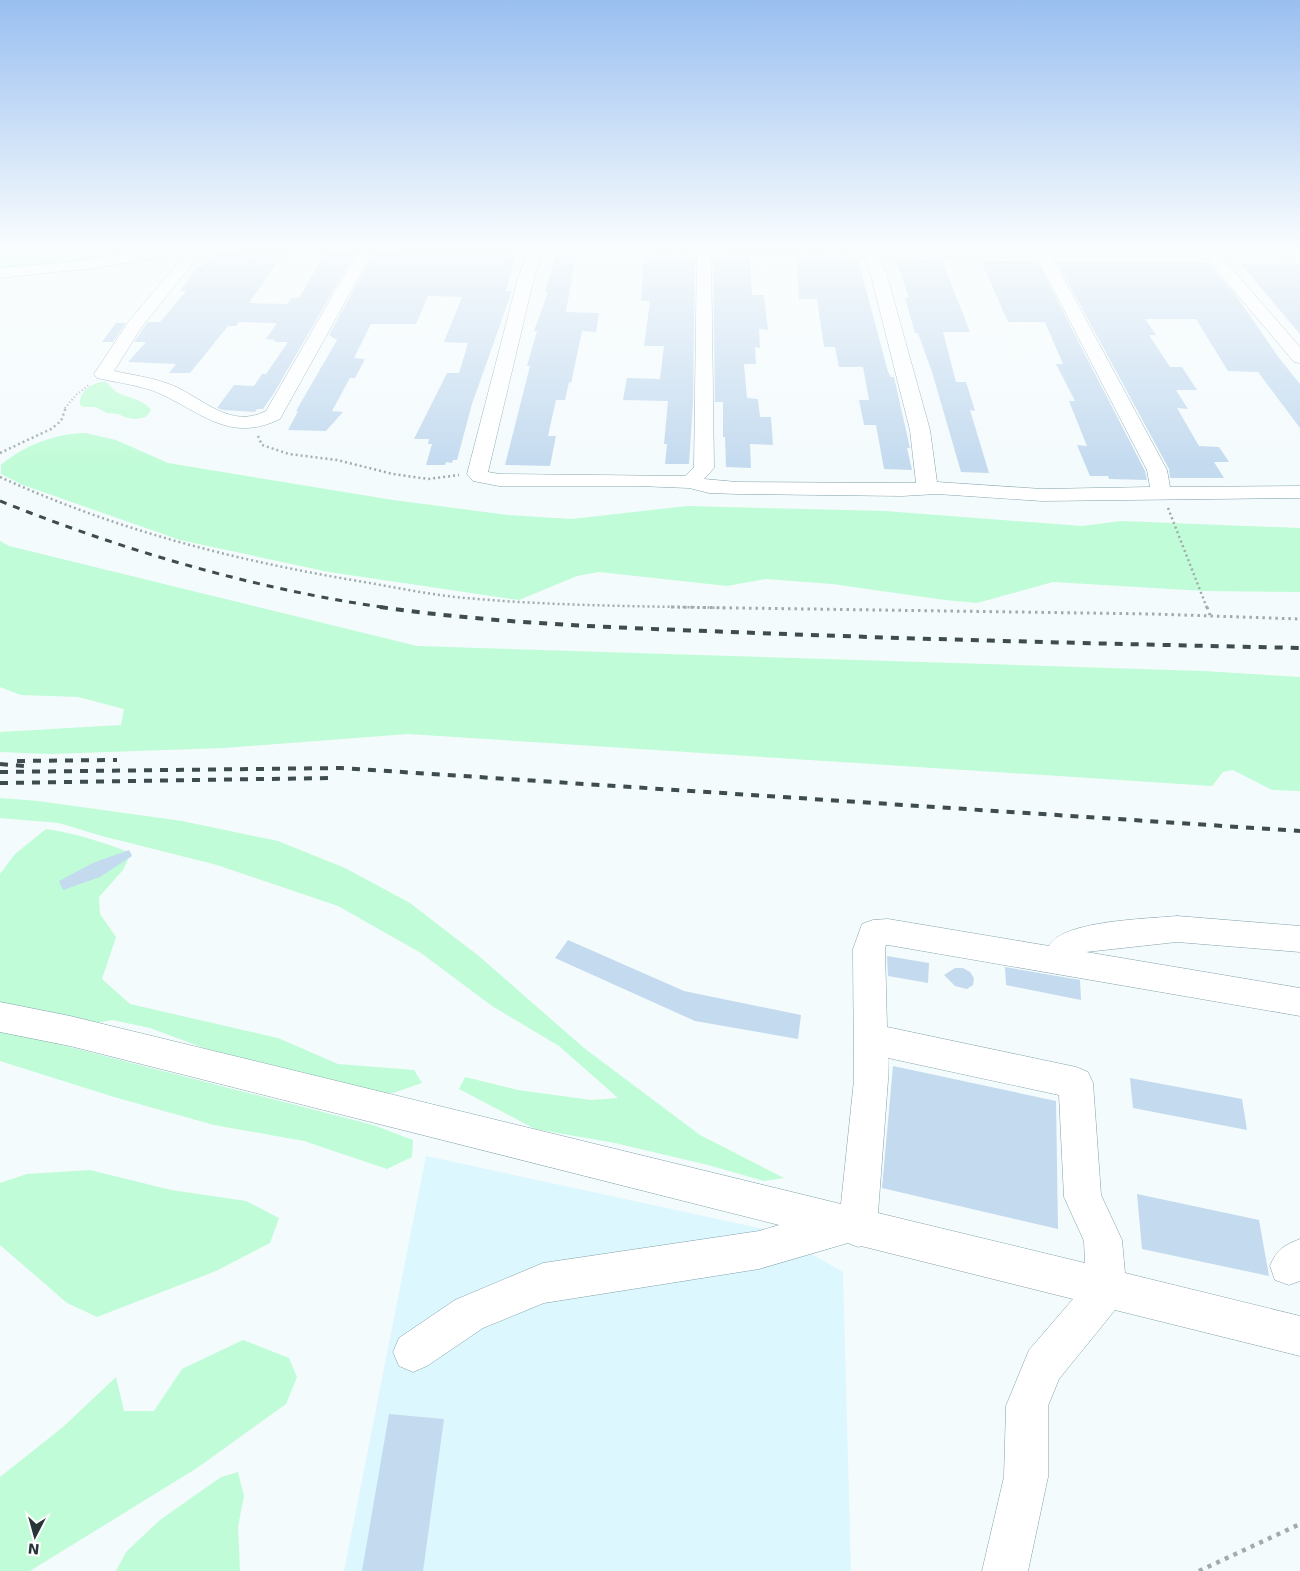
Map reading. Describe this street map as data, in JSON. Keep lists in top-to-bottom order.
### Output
{
  "north": "bottom"
}
